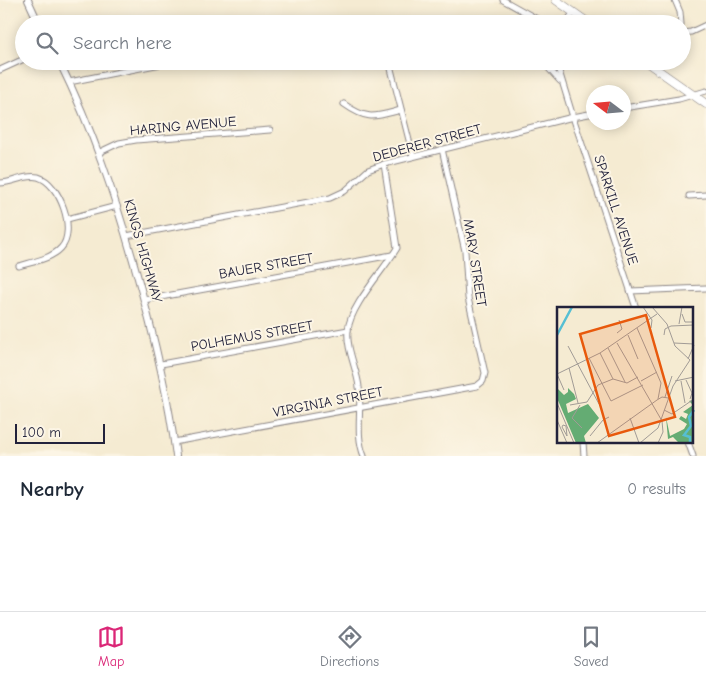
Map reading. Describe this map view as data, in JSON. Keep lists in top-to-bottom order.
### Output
{
  "streets": {
    "street": [
      "HARING AVENUE",
      "DEDERER STREET",
      "SPARKILL AVENUE",
      "KINGS HIGHWAY",
      "MARY STREET",
      "BAUER STREET",
      "POLHEMUS STREET",
      "VIRGINIA STREET"
    ]
  },
  "crossings": [
    ["HARING AVENUE", "KINGS HIGHWAY"],
    ["DEDERER STREET", "SPARKILL AVENUE"],
    ["DEDERER STREET", "KINGS HIGHWAY"],
    ["DEDERER STREET", "MARY STREET"],
    ["KINGS HIGHWAY", "BAUER STREET"],
    ["KINGS HIGHWAY", "POLHEMUS STREET"],
    ["KINGS HIGHWAY", "VIRGINIA STREET"],
    ["MARY STREET", "VIRGINIA STREET"]
  ],
  "scale_bar": "100 m",
  "north": "left",
  "page": {
    "search": "Search here",
    "scale": "100 m",
    "heading": ["Nearby", "0 results"],
    "nav": ["Map", "Directions", "Saved"]
  }
}
